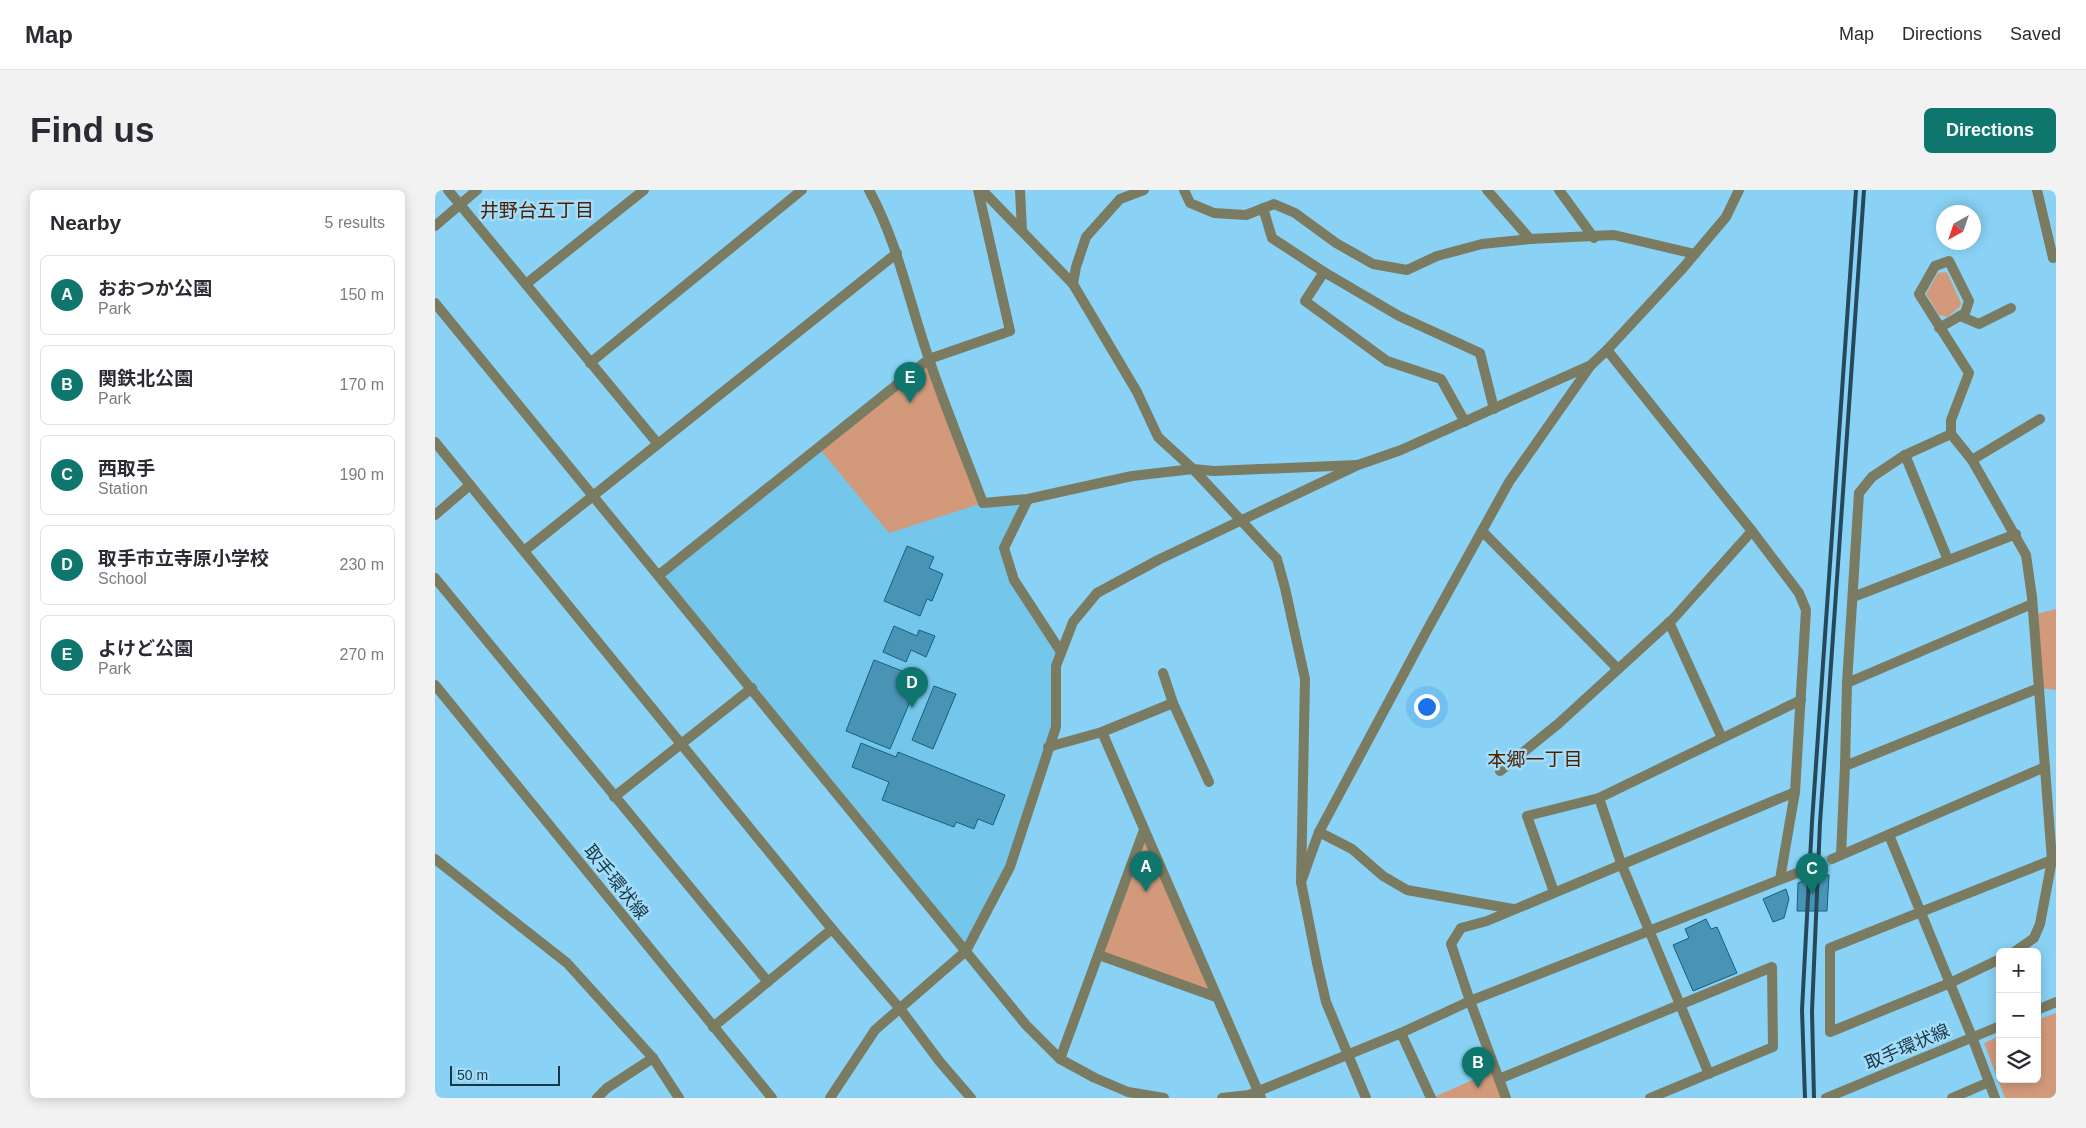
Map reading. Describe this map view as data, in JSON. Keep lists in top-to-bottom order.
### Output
{
  "streets": {
    "street": ["取手環状線"]
  },
  "districts": ["井野台五丁目", "本郷一丁目"],
  "scale_bar": "50 m",
  "north": "bottom left",
  "page": {
    "header": "Map",
    "nav": ["Map", "Directions", "Saved"],
    "buttons": "Directions",
    "title": "Find us",
    "heading": ["Nearby", "5 results"],
    "list": [
      {
        "mark": "A",
        "name": "おおつか公園",
        "note": "Park",
        "value": "150 m"
      },
      {
        "mark": "B",
        "name": "関鉄北公園",
        "note": "Park",
        "value": "170 m"
      },
      {
        "mark": "C",
        "name": "西取手",
        "note": "Station",
        "value": "190 m"
      },
      {
        "mark": "D",
        "name": "取手市立寺原小学校",
        "note": "School",
        "value": "230 m"
      },
      {
        "mark": "E",
        "name": "よけど公園",
        "note": "Park",
        "value": "270 m"
      }
    ],
    "pins": [
      "E",
      "D",
      "A",
      "C",
      "B"
    ],
    "map_buttons": ["+", "−"],
    "scale": "50 m"
  }
}
